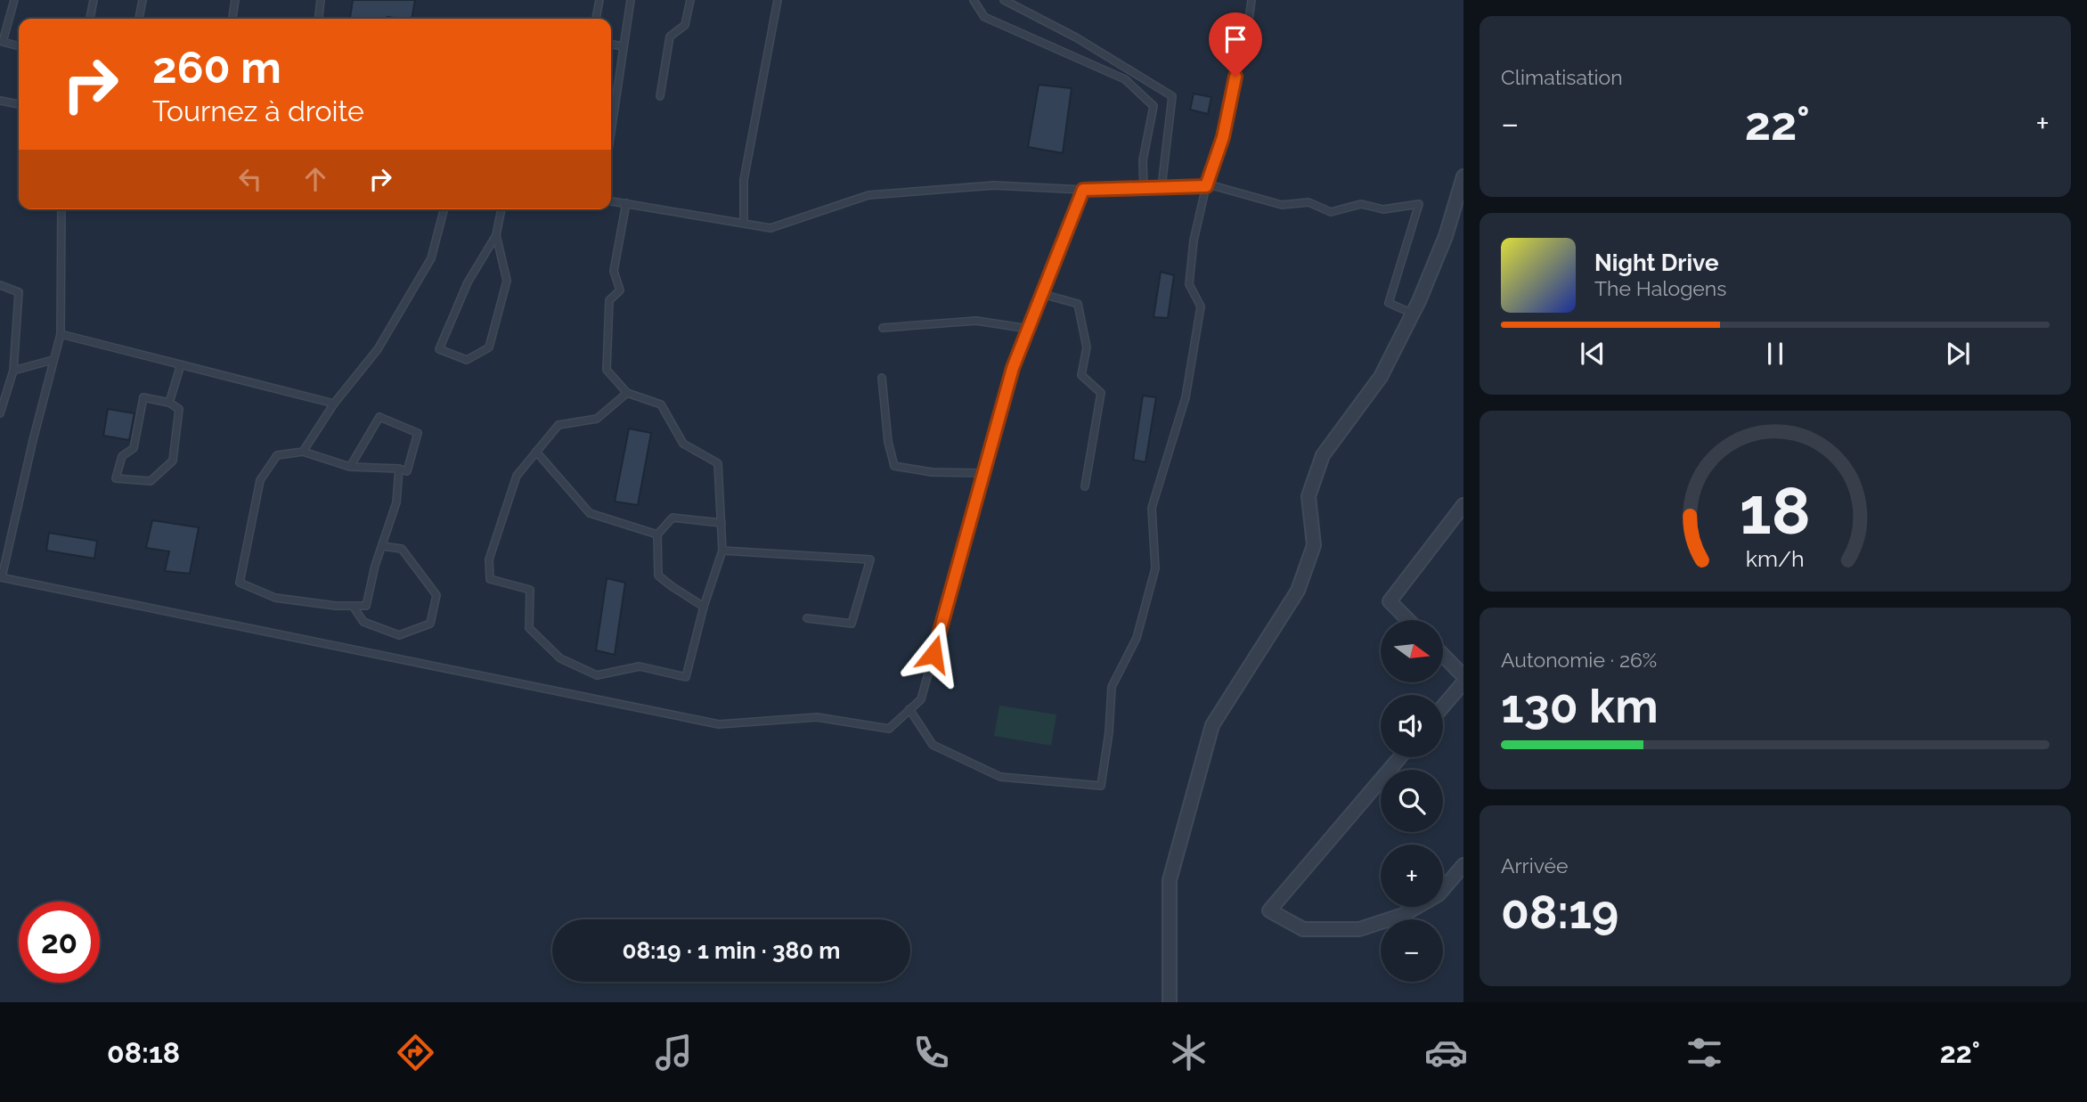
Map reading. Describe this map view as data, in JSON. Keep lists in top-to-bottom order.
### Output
{
  "north": "right",
  "page": {
    "tile": [
      "Climatisation",
      ["Autonomie · 26%", "130 km"],
      ["Arrivée", "08:19"]
    ],
    "turn": ["260 m", "Tournez à droite"],
    "heat": ["−", "22°", "+"],
    "song": ["Night Drive", "The Halogens"],
    "map_buttons": ["+", "−"],
    "limit": "20",
    "trip": "08:19 · 1 min · 380 m",
    "tabs": ["08:18", "22°"],
    "gauge": ["18", "km/h"]
  }
}
